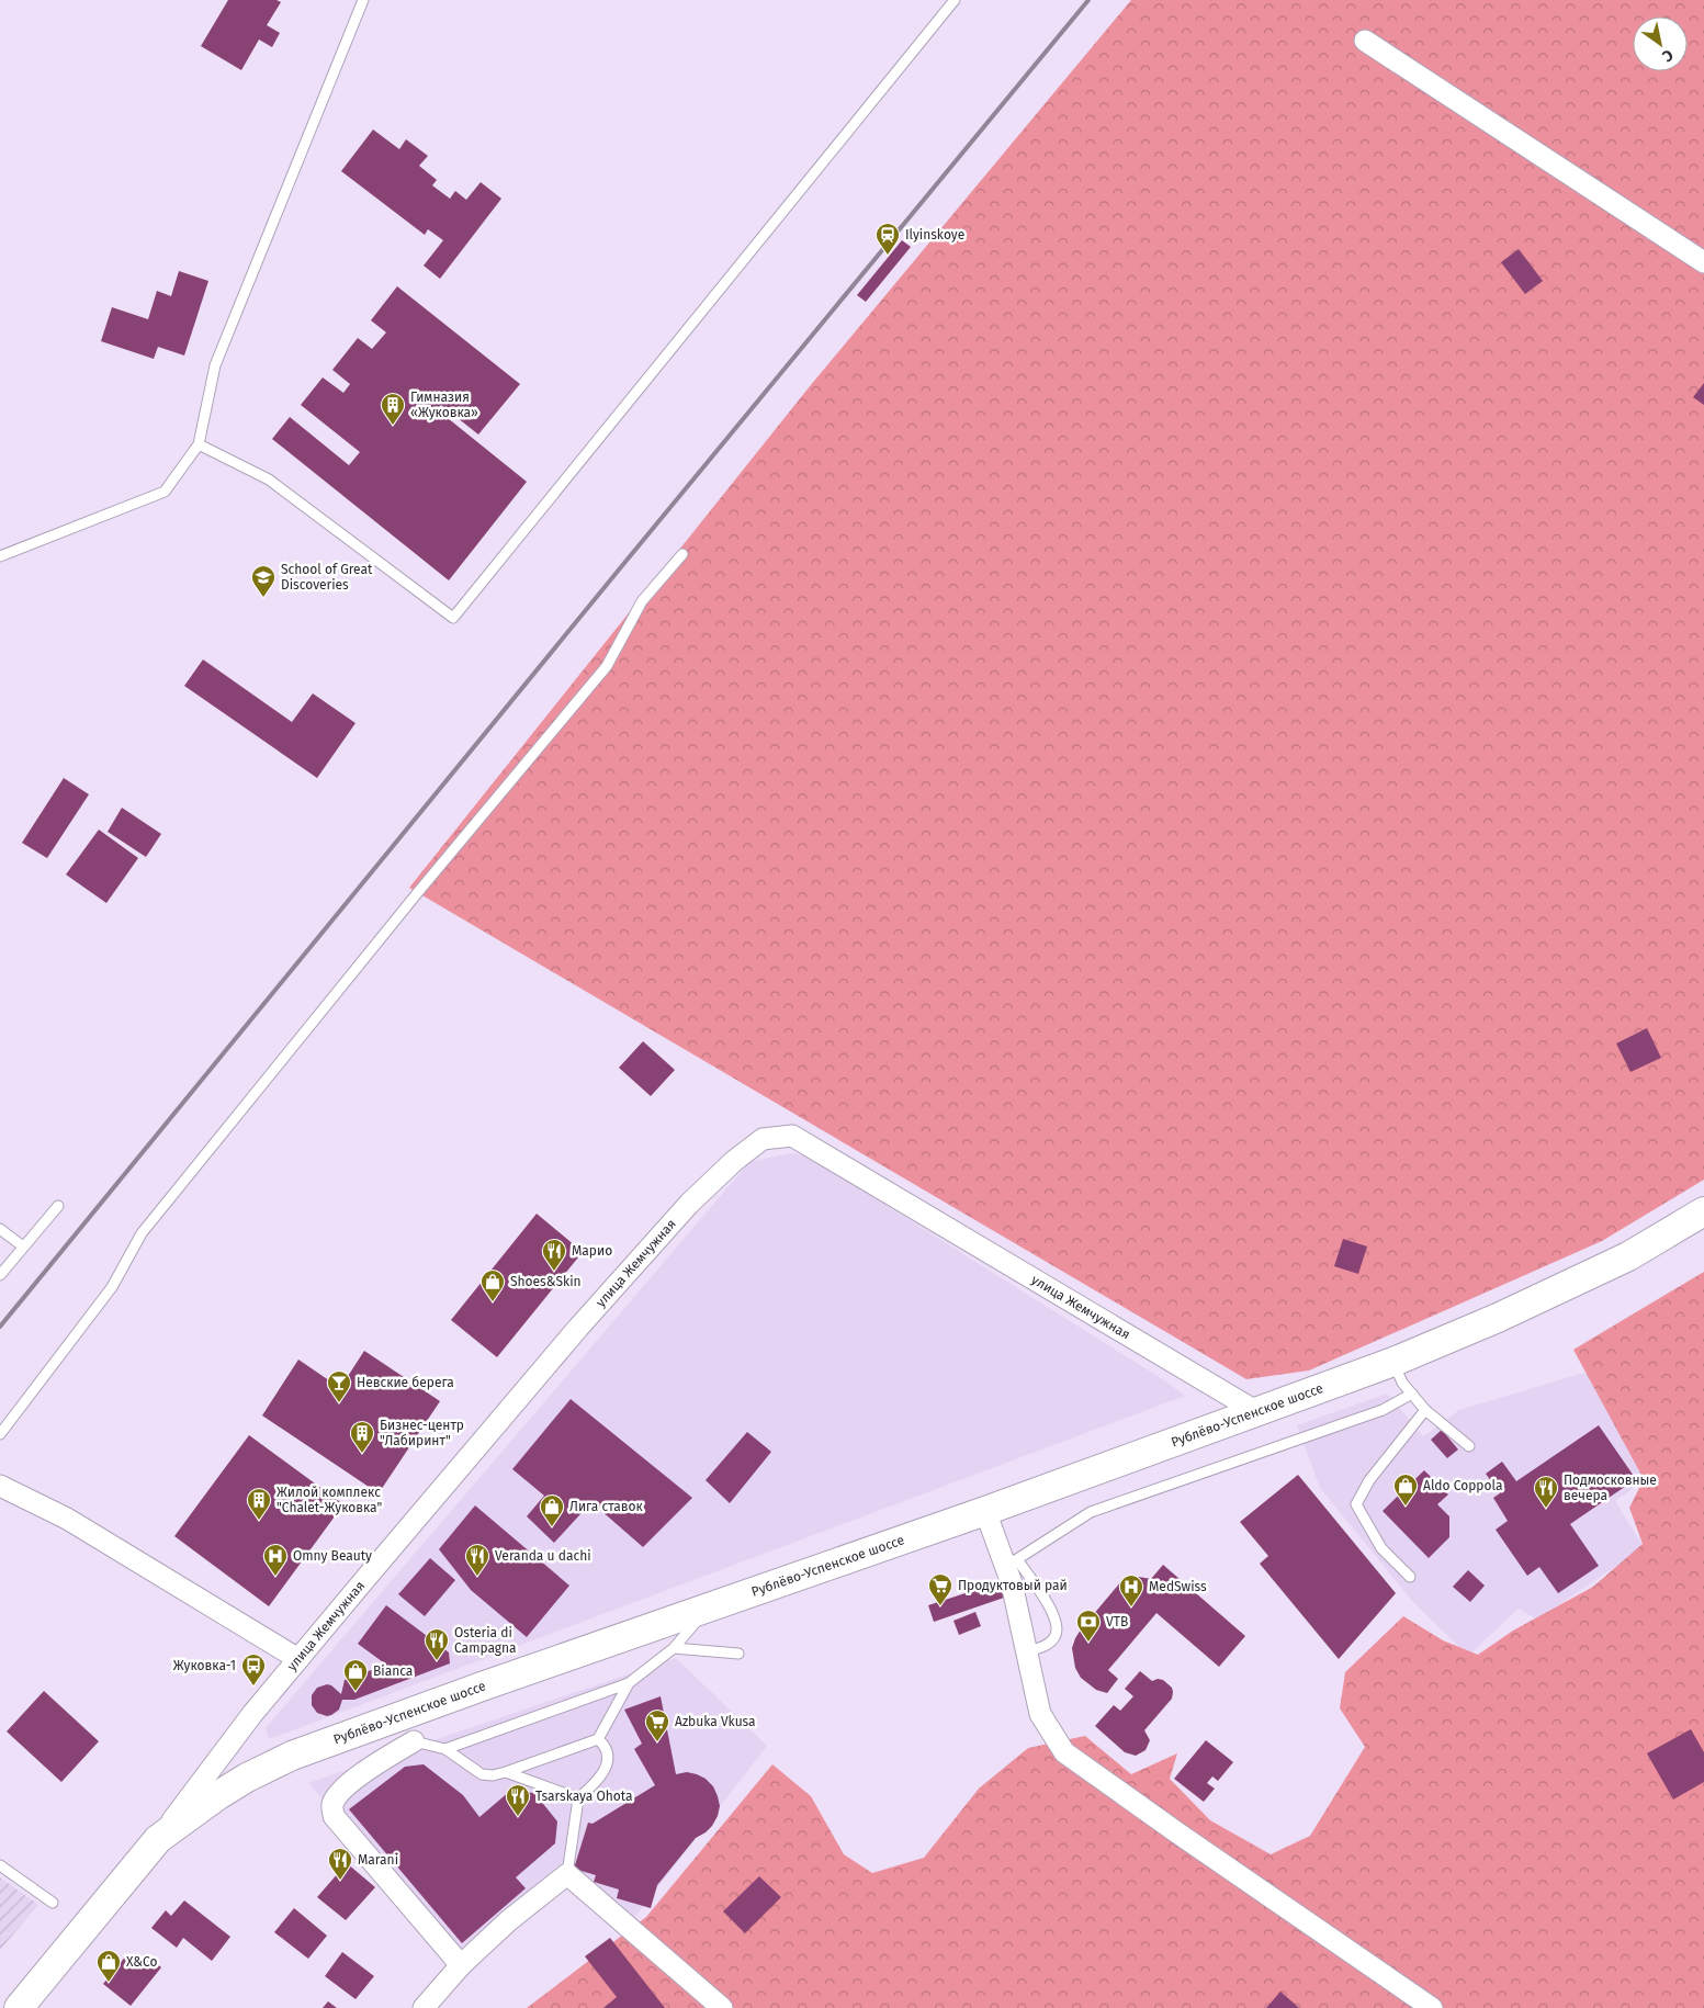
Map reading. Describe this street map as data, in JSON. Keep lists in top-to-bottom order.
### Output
{
  "streets": {
    "main road": ["Рублёво-Успенское шоссе"],
    "street": ["улица Жемчужная"]
  },
  "crossings": [
    ["улица Жемчужная", "Рублёво-Успенское шоссе"]
  ],
  "places": {
    "station": ["Ilyinskoye"],
    "building": ["Гимназия «Жуковка»", "Бизнес-центр \"Лабиринт\"", "Жилой комплекс \"Chalet-Жуковка\""],
    "school or university": ["School of Great Discoveries"],
    "restaurant": [
      "Марио",
      "Подмосковные вечера",
      "Veranda u dachi",
      "Osteria di Campagna",
      "Tsarskaya Ohota",
      "Marani"
    ],
    "shop": [
      "Shoes&Skin",
      "Aldo Coppola",
      "Лига ставок",
      "Bianca",
      "X&Co"
    ],
    "bar": ["Невские берега"],
    "hospital": ["Omny Beauty", "MedSwiss"],
    "supermarket": ["Продуктовый рай", "Azbuka Vkusa"],
    "bank": ["VTB"],
    "bus stop": ["Жуковка-1"]
  },
  "north": "bottom right"
}
